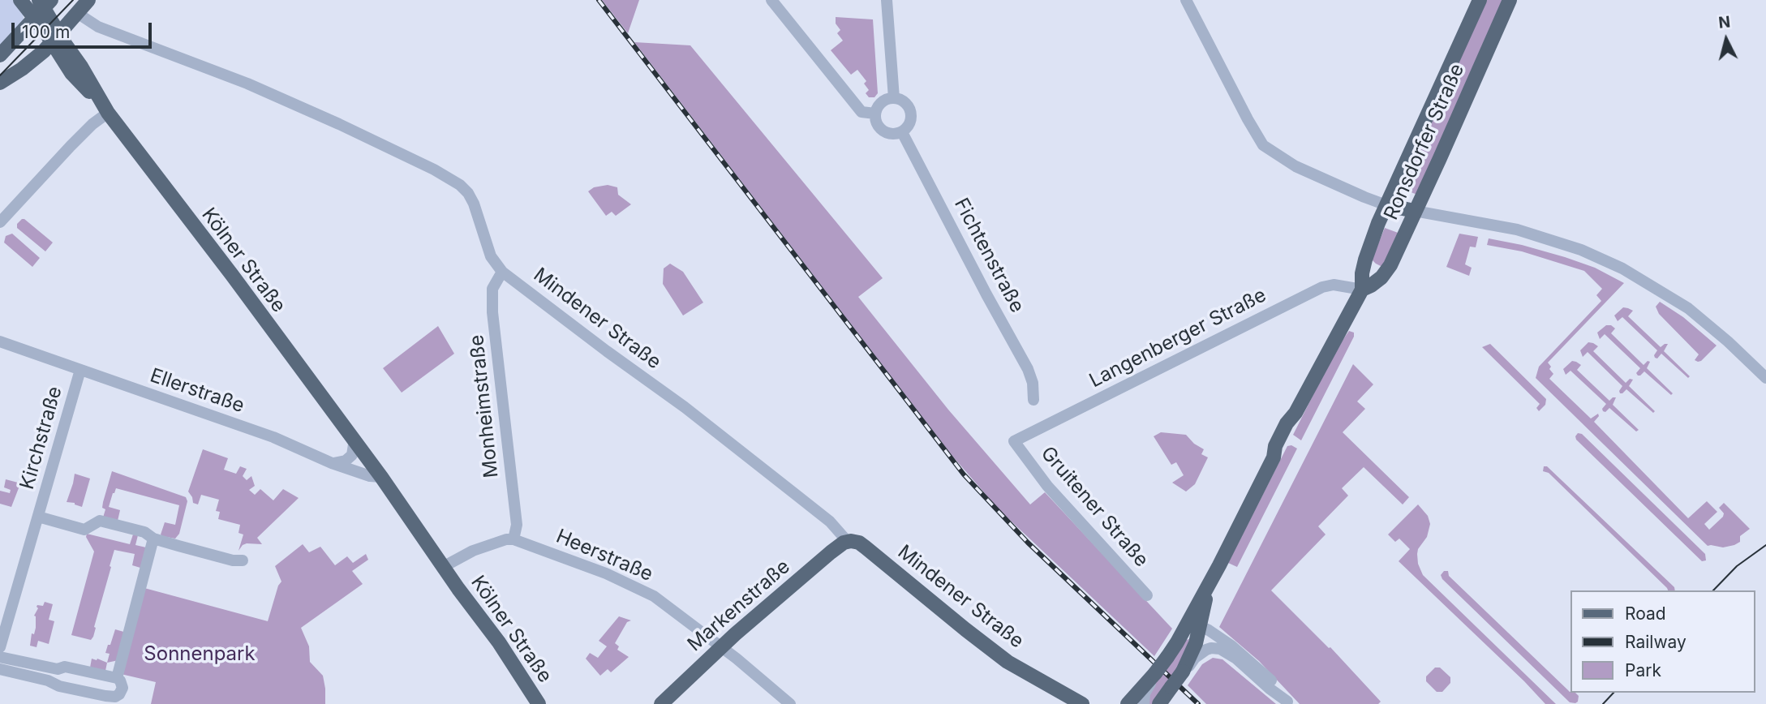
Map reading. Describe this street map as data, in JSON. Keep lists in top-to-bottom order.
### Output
{
  "streets": {
    "main road": [
      "Ronsdorfer Straße",
      "Kölner Straße",
      "Mindener Straße",
      "Markenstraße"
    ],
    "street": [
      "Fichtenstraße",
      "Langenberger Straße",
      "Ellerstraße",
      "Monheimstraße",
      "Kirchstraße",
      "Gruitener Straße",
      "Heerstraße"
    ]
  },
  "crossings": [
    ["Ronsdorfer Straße", "Langenberger Straße"],
    ["Kölner Straße", "Ellerstraße"],
    ["Mindener Straße", "Monheimstraße"],
    ["Mindener Straße", "Markenstraße"],
    ["Langenberger Straße", "Gruitener Straße"],
    ["Ellerstraße", "Kirchstraße"],
    ["Monheimstraße", "Heerstraße"],
    ["Heerstraße", "Markenstraße"]
  ],
  "parks": ["Sonnenpark"],
  "legend": ["Road", "Railway", "Park"],
  "scale_bar": "100 m",
  "north": "top"
}
